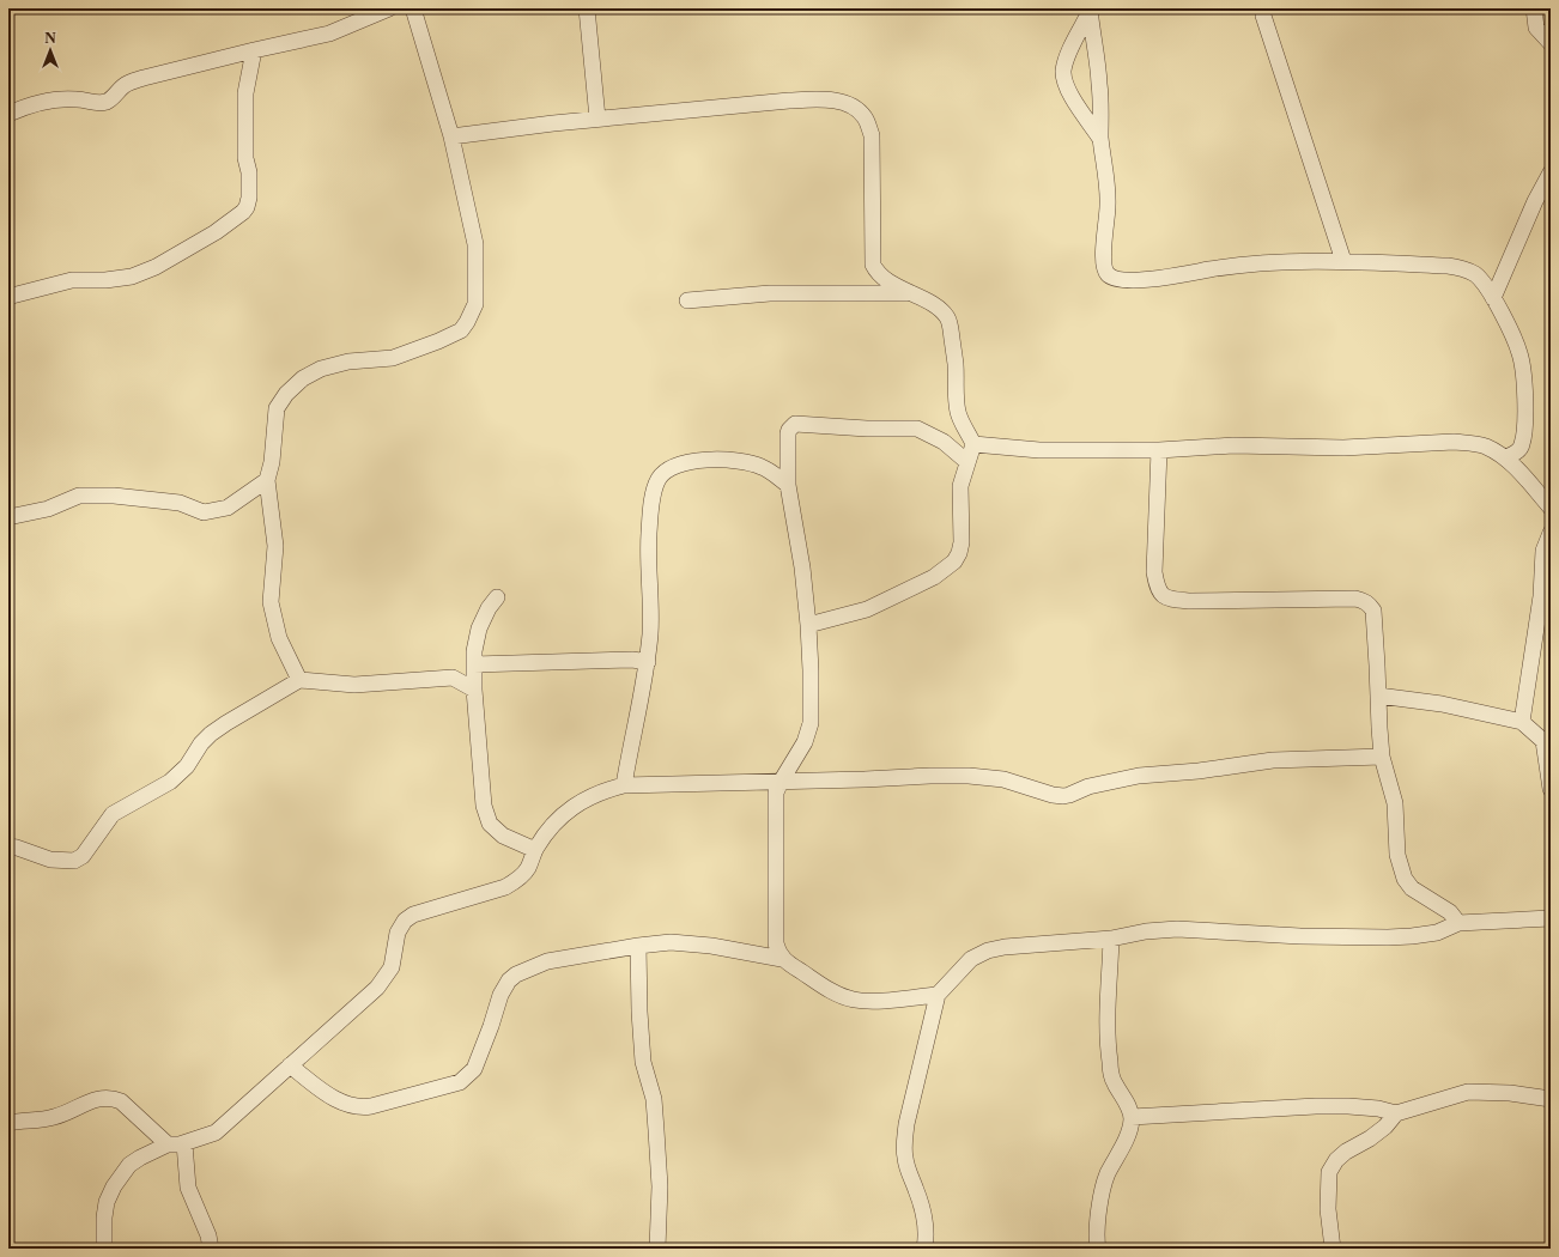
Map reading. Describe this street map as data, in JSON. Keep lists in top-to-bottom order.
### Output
{
  "north": "top"
}
